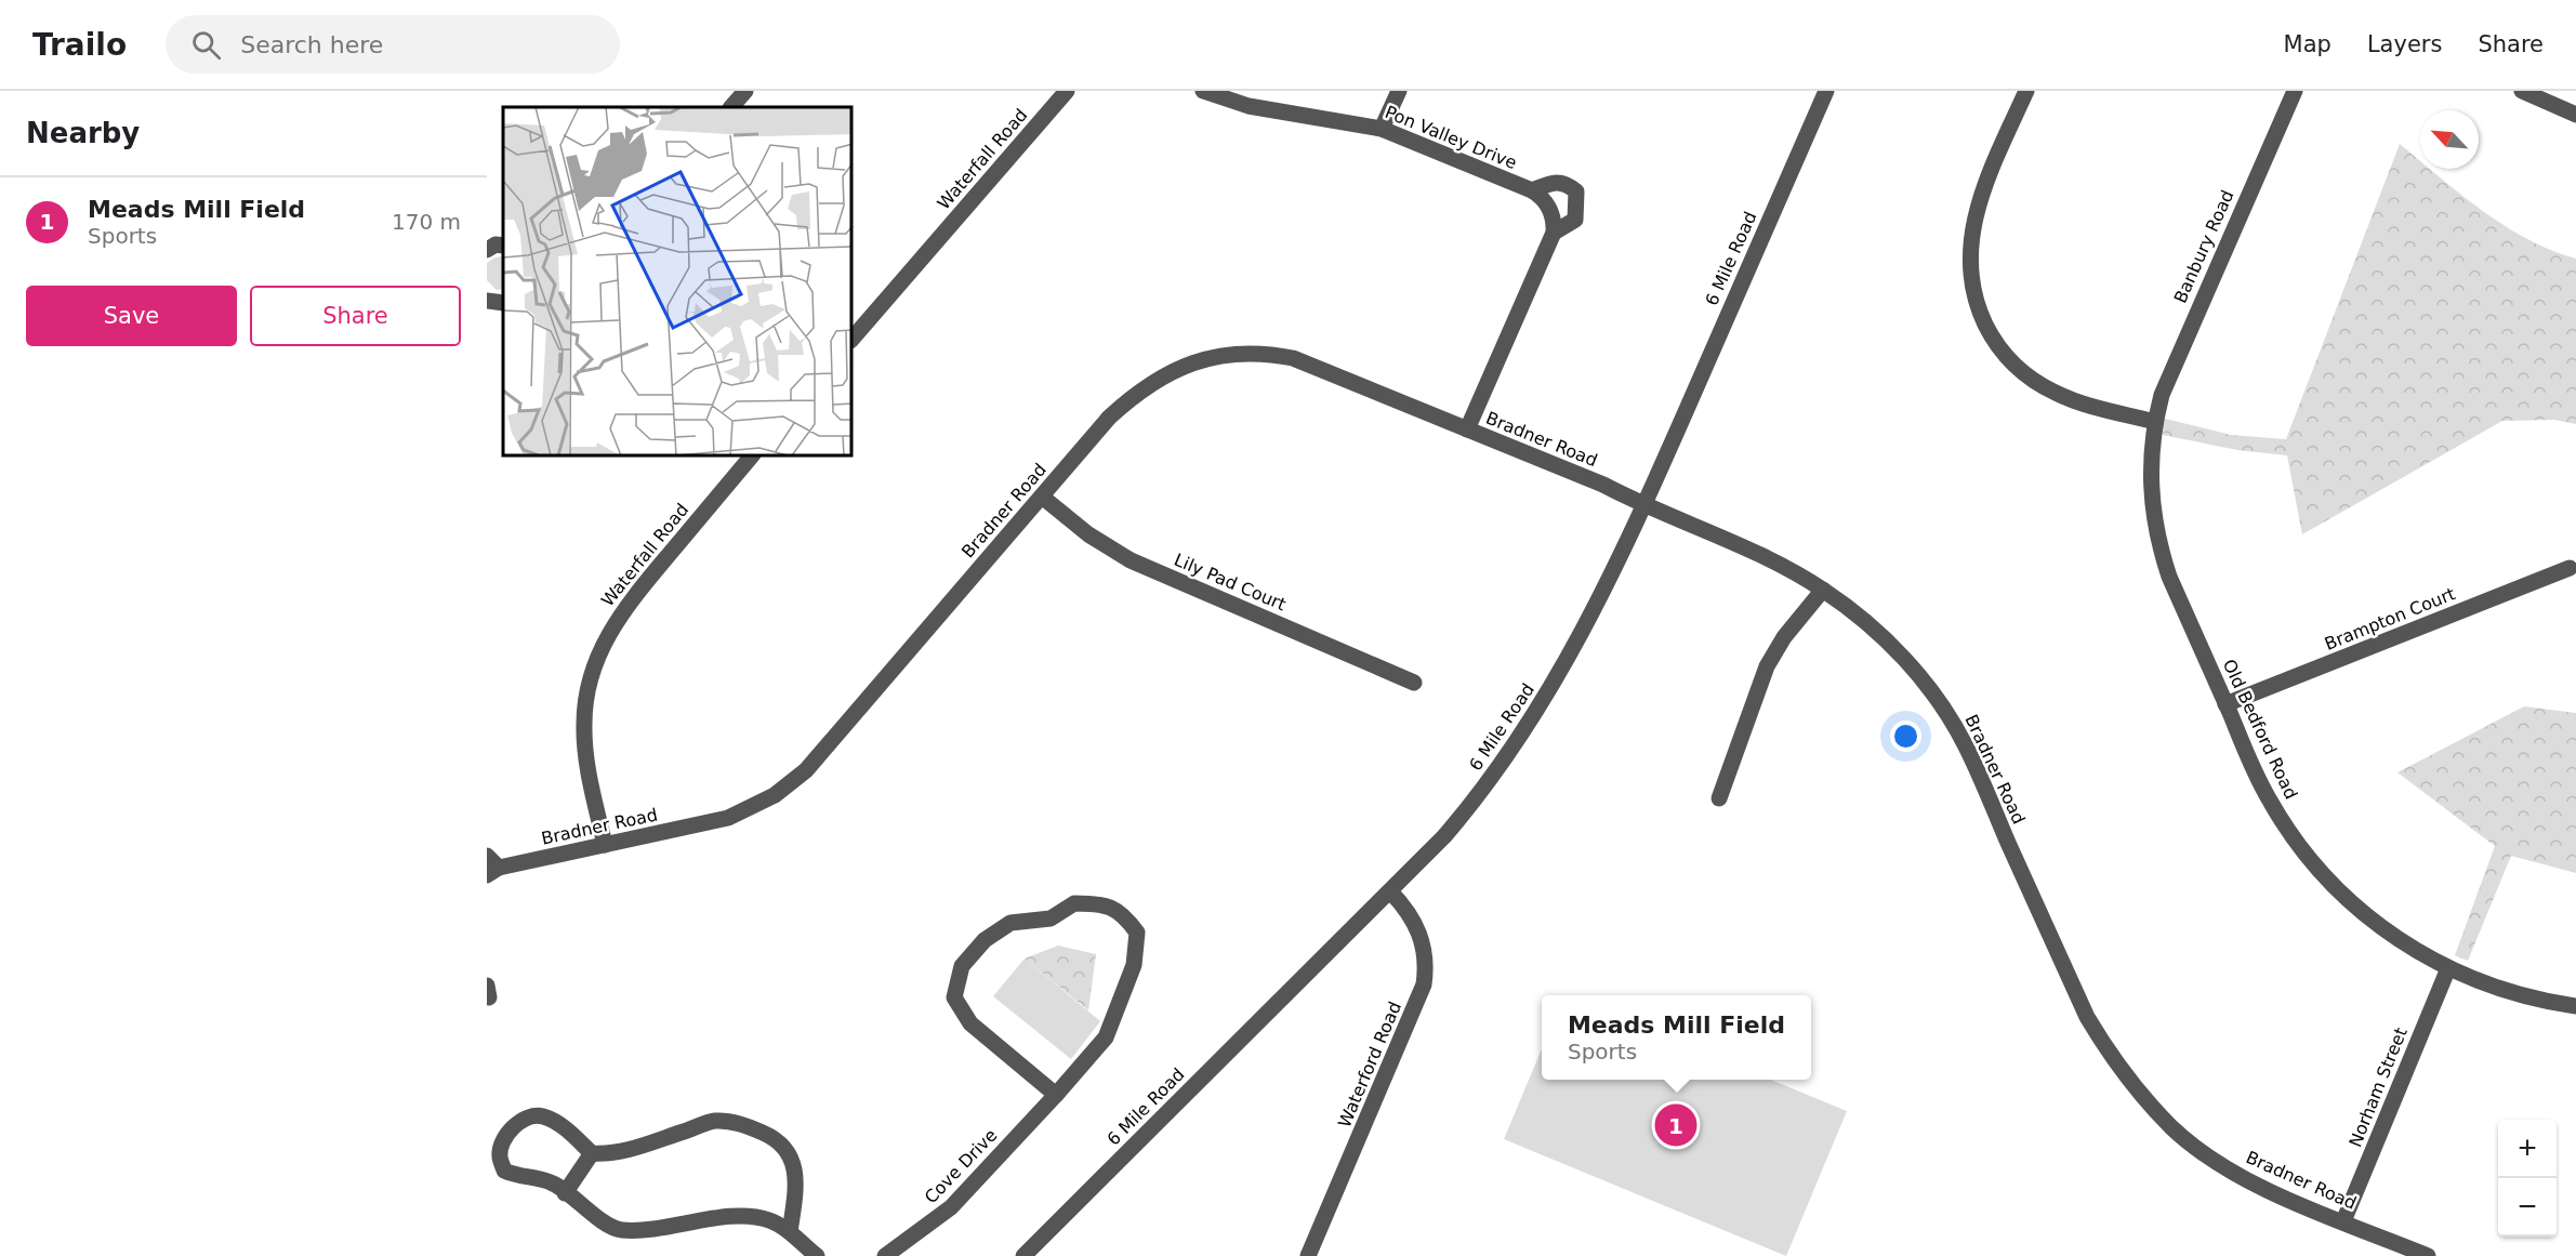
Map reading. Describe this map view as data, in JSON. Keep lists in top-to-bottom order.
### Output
{
  "streets": {
    "street": [
      "Pon Valley Drive",
      "Waterfall Road",
      "Banbury Road",
      "6 Mile Road",
      "Bradner Road",
      "Lily Pad Court",
      "Brampton Court",
      "Old Bedford Road",
      "Waterford Road",
      "Norham Street",
      "Cove Drive"
    ]
  },
  "crossings": [
    ["Pon Valley Drive", "Bradner Road"],
    ["Waterfall Road", "Bradner Road"],
    ["Banbury Road", "Old Bedford Road"],
    ["6 Mile Road", "Bradner Road"],
    ["6 Mile Road", "Waterford Road"],
    ["Bradner Road", "Lily Pad Court"],
    ["Bradner Road", "Norham Street"],
    ["Brampton Court", "Old Bedford Road"],
    ["Old Bedford Road", "Norham Street"]
  ],
  "north": "top left",
  "page": {
    "header": "Trailo",
    "search": "Search here",
    "nav": ["Map", "Layers", "Share"],
    "heading": "Nearby",
    "list": [
      {
        "mark": "1",
        "name": "Meads Mill Field",
        "note": "Sports",
        "value": "170 m"
      }
    ],
    "buttons": ["Save", "Share"],
    "popup": ["Meads Mill Field", "Sports"],
    "pins": "1",
    "map_buttons": ["+", "−"]
  }
}
